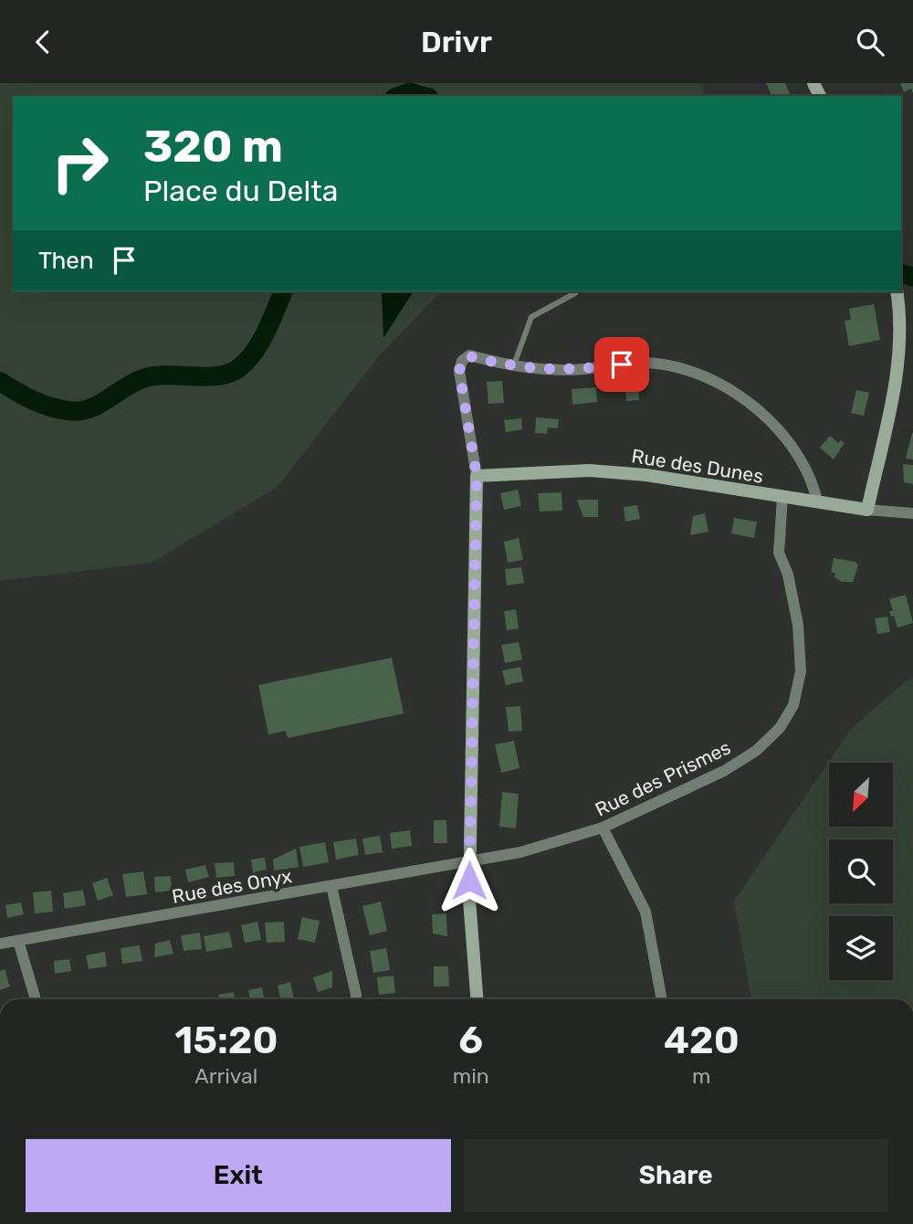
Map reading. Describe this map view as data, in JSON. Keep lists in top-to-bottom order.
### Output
{
  "streets": {
    "street": ["Rue des Dunes", "Rue des Prismes", "Rue des Onyx"]
  },
  "crossings": [
    ["Rue des Dunes", "Rue des Prismes"],
    ["Rue des Prismes", "Rue des Onyx"]
  ],
  "north": "bottom left",
  "page": {
    "header": "Drivr",
    "turn": ["320 m", "Place du Delta"],
    "then": "Then",
    "eta": [
      "15:20",
      "Arrival",
      "6",
      "min",
      "420",
      "m"
    ],
    "buttons": ["Exit", "Share"]
  }
}
